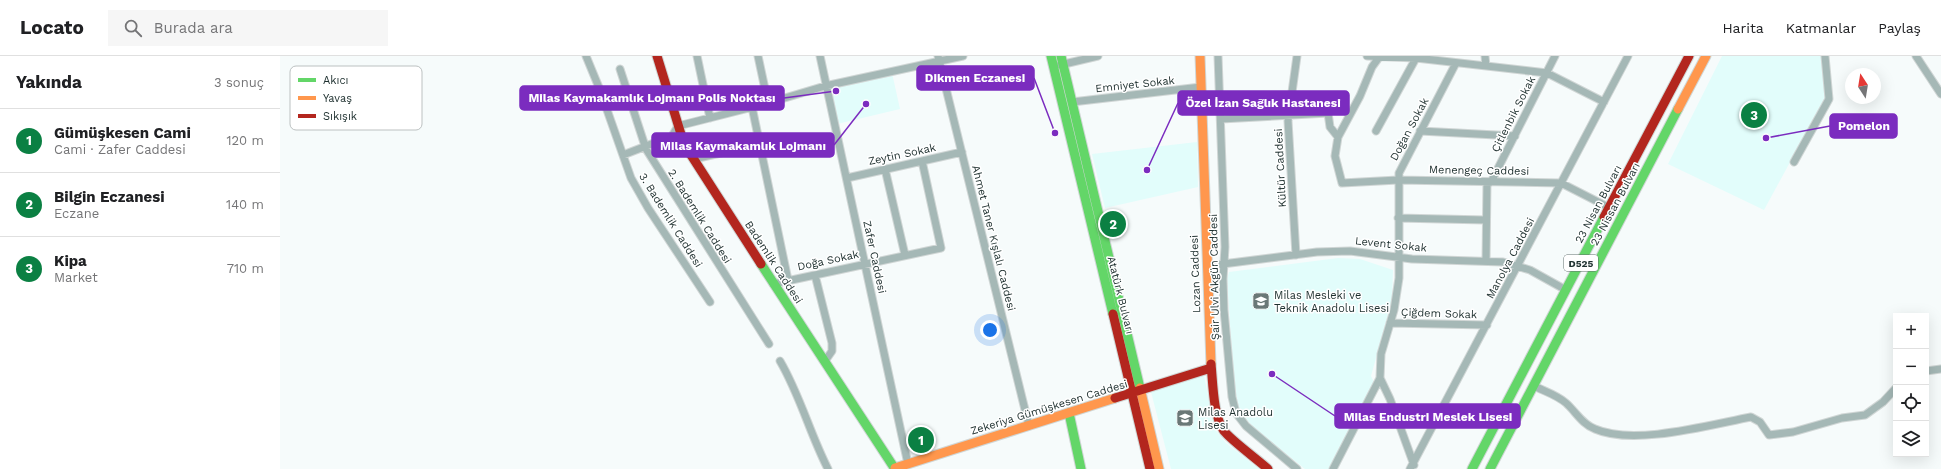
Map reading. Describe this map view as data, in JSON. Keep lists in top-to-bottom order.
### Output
{
  "streets": {
    "main road": [
      "23 Nisan Bulvarı",
      "23 Nissan Bulvarı",
      "Bademlik Caddesi",
      "D525",
      "Lozan Caddesi",
      "Atatürk Bulvarı",
      "Zekeriya Gümüşkesen Caddesi"
    ],
    "street": [
      "Emniyet Sokak",
      "Çitlenbik Sokak",
      "Doğan Sokak",
      "Zeytin Sokak",
      "Kültür Caddesi",
      "Menengeç Caddesi",
      "2. Bademlik Caddesi",
      "3. Bademlik Caddesi",
      "Ahmet Taner Kışlalı Caddesi",
      "Levent Sokak",
      "Zafer Caddesi",
      "Manolya Caddesi",
      "Doğa Sokak",
      "Şair Ulvi Akgün Caddesi",
      "Çiğdem Sokak"
    ]
  },
  "crossings": [
    ["Emniyet Sokak", "Lozan Caddesi"],
    ["Emniyet Sokak", "Atatürk Bulvarı"],
    ["Çitlenbik Sokak", "Menengeç Caddesi"],
    ["Doğan Sokak", "Menengeç Caddesi"],
    ["Doğan Sokak", "Levent Sokak"],
    ["Doğan Sokak", "Çiğdem Sokak"],
    ["Zeytin Sokak", "Ahmet Taner Kışlalı Caddesi"],
    ["Zeytin Sokak", "Zafer Caddesi"],
    ["Zeytin Sokak", "Doğa Sokak"],
    ["Kültür Caddesi", "Levent Sokak"],
    ["Menengeç Caddesi", "23 Nisan Bulvarı"],
    ["Menengeç Caddesi", "Manolya Caddesi"],
    ["23 Nisan Bulvarı", "Levent Sokak"],
    ["Ahmet Taner Kışlalı Caddesi", "Zekeriya Gümüşkesen Caddesi"],
    ["Levent Sokak", "Manolya Caddesi"],
    ["Levent Sokak", "Lozan Caddesi"],
    ["Levent Sokak", "Şair Ulvi Akgün Caddesi"],
    ["Zafer Caddesi", "Doğa Sokak"],
    ["Zafer Caddesi", "Zekeriya Gümüşkesen Caddesi"],
    ["Manolya Caddesi", "Çiğdem Sokak"],
    ["Doğa Sokak", "Bademlik Caddesi"],
    ["Bademlik Caddesi", "Zekeriya Gümüşkesen Caddesi"],
    ["Lozan Caddesi", "Zekeriya Gümüşkesen Caddesi"],
    ["Atatürk Bulvarı", "Zekeriya Gümüşkesen Caddesi"]
  ],
  "places": {
    "other": [
      "Milas Kaymakamlık Lojmanı Polis Noktası",
      "Milas Kaymakamlık Lojmanı",
      "Dikmen Eczanesi",
      "Pomelon",
      "Özel İzan Sağlık Hastanesi",
      "Milas Endustri Meslek Lisesi"
    ],
    "school or university": ["Milas Mesleki ve Teknik Anadolu Lisesi", "Milas Anadolu Lisesi"]
  },
  "legend": ["Akıcı", "Yavaş", "Sıkışık"],
  "north": "top",
  "page": {
    "header": "Locato",
    "search": "Burada ara",
    "nav": ["Harita", "Katmanlar", "Paylaş"],
    "heading": ["Yakında", "3 sonuç"],
    "pins": ["3", "2", "1"],
    "list": [
      {
        "mark": "1",
        "name": "Gümüşkesen Cami",
        "note": "Cami · Zafer Caddesi",
        "value": "120 m"
      },
      {
        "mark": "2",
        "name": "Bilgin Eczanesi",
        "note": "Eczane",
        "value": "140 m"
      },
      {
        "mark": "3",
        "name": "Kipa",
        "note": "Market",
        "value": "710 m"
      }
    ],
    "map_buttons": ["+", "−"]
  }
}
